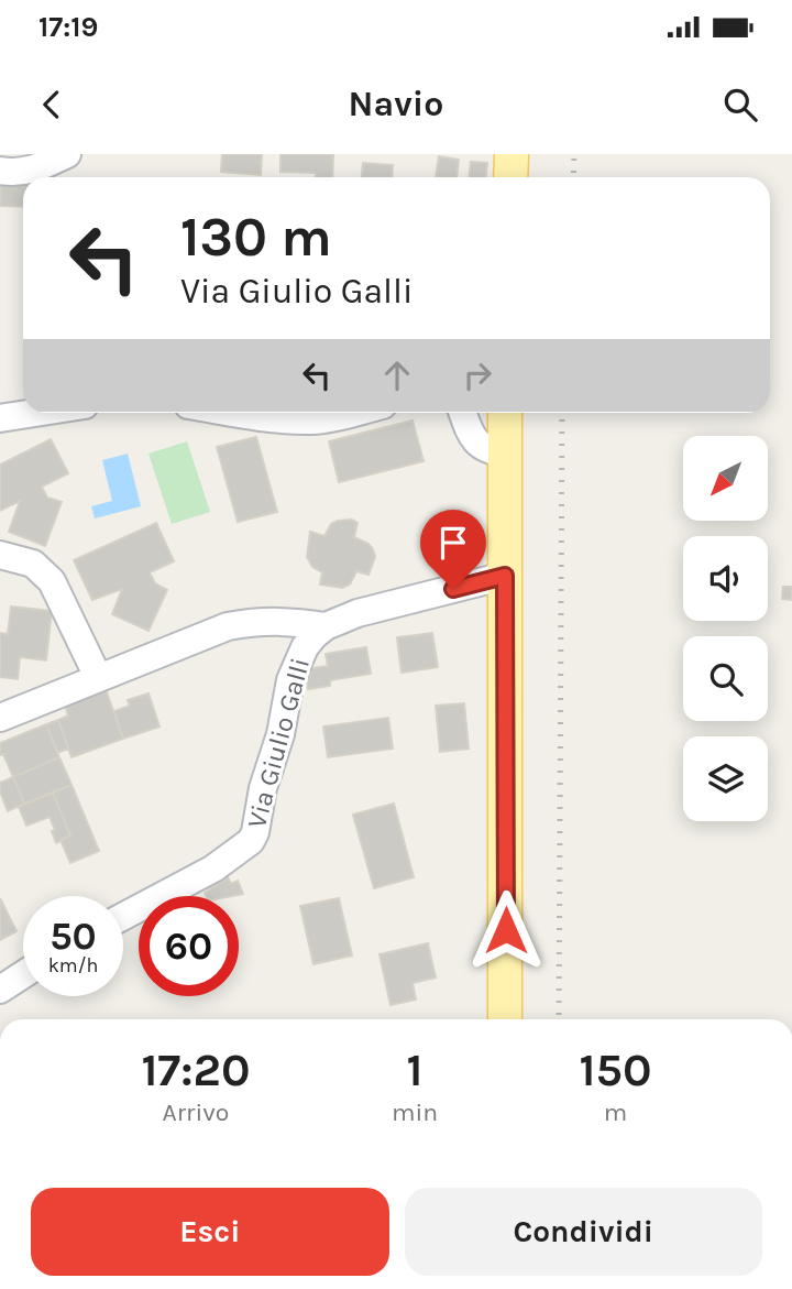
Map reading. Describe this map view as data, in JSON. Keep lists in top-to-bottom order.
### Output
{
  "streets": {
    "street": ["Via Giulio Galli"]
  },
  "north": "bottom left",
  "page": {
    "status": "17:19",
    "header": "Navio",
    "turn": ["130 m", "Via Giulio Galli"],
    "speed": "50 km/h",
    "limit": "60",
    "eta": [
      "17:20",
      "Arrivo",
      "1",
      "min",
      "150",
      "m"
    ],
    "buttons": ["Esci", "Condividi"]
  }
}
